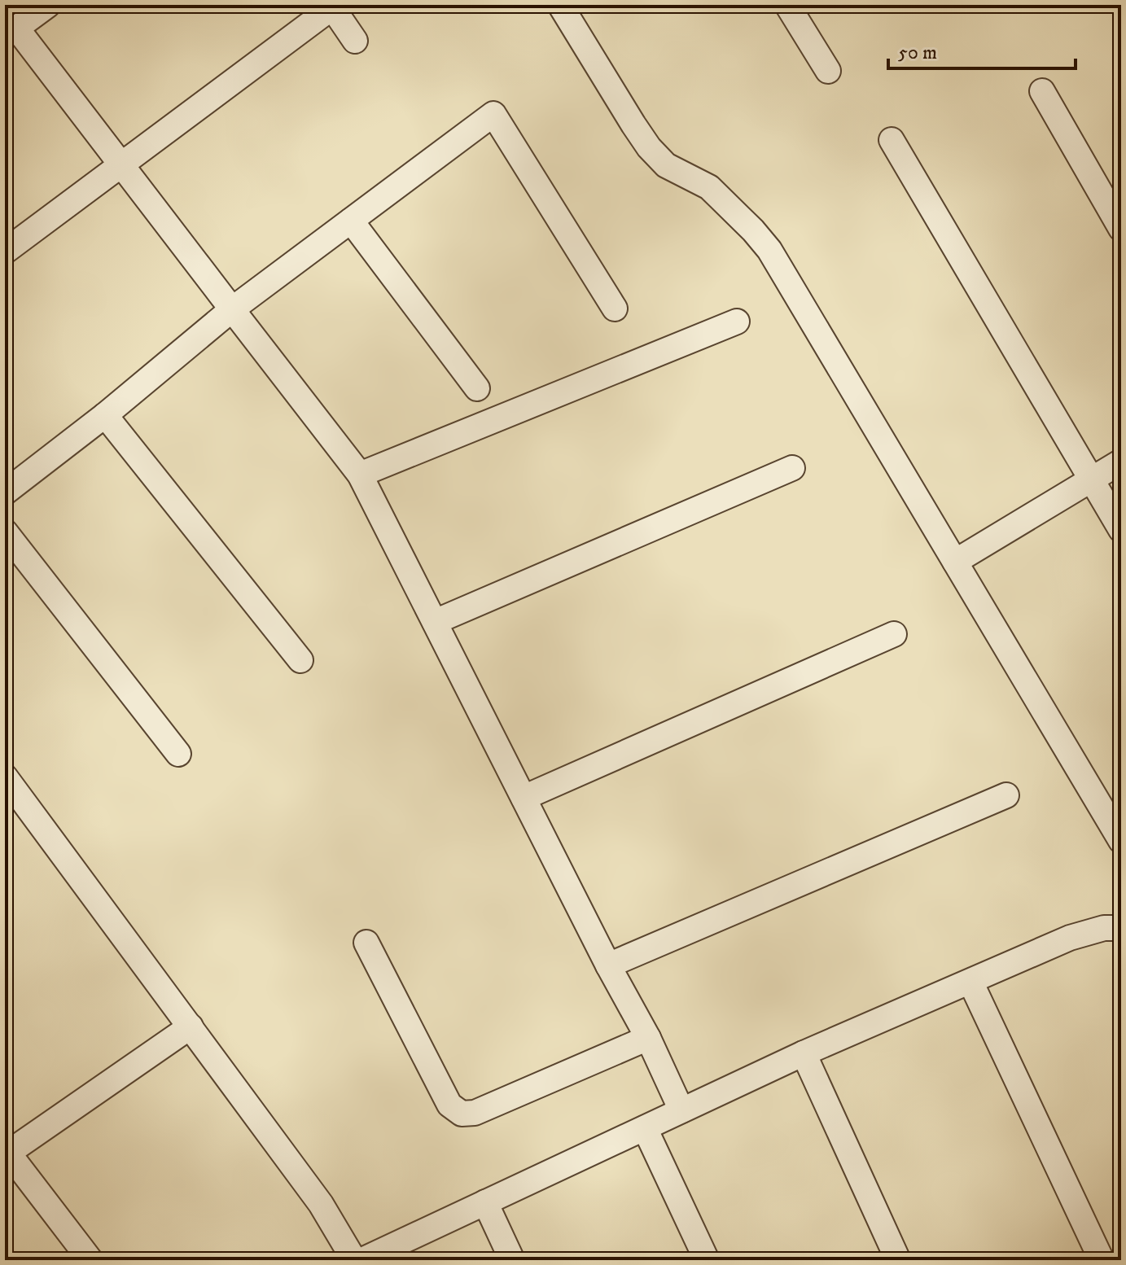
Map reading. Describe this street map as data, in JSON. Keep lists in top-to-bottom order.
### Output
{
  "scale_bar": "50 m"
}
